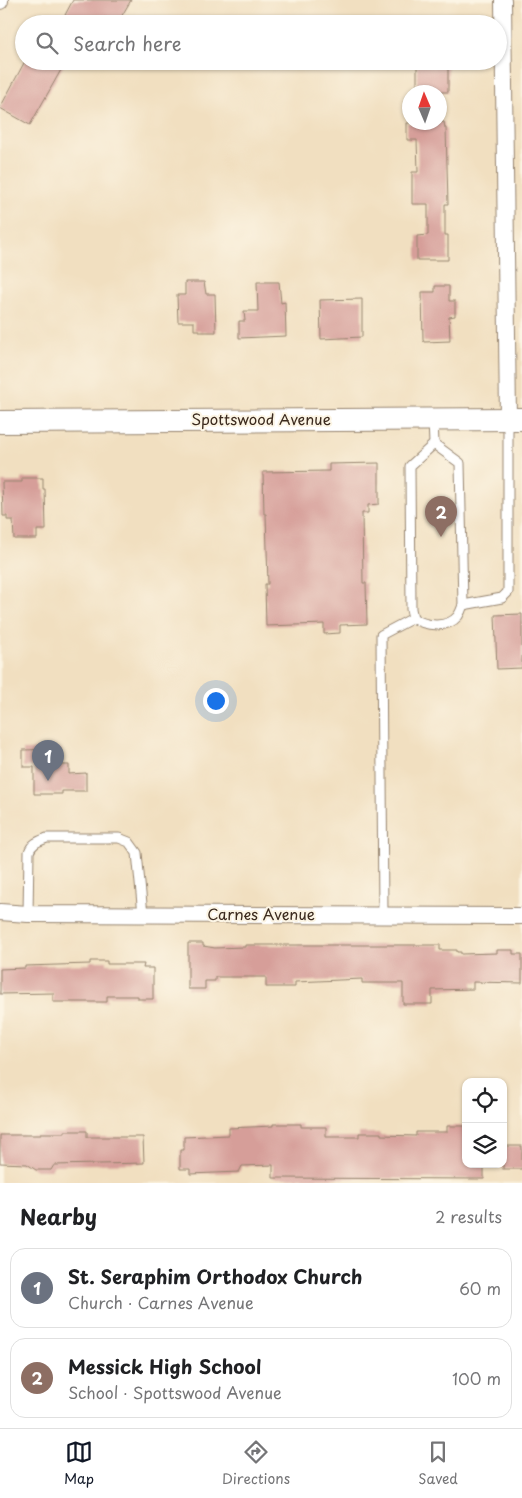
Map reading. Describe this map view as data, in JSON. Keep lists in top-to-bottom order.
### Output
{
  "streets": {
    "street": ["Spottswood Avenue", "Carnes Avenue"]
  },
  "north": "top",
  "page": {
    "search": "Search here",
    "pins": ["2", "1"],
    "heading": ["Nearby", "2 results"],
    "list": [
      {
        "mark": "1",
        "name": "St. Seraphim Orthodox Church",
        "note": "Church · Carnes Avenue",
        "value": "60 m"
      },
      {
        "mark": "2",
        "name": "Messick High School",
        "note": "School · Spottswood Avenue",
        "value": "100 m"
      }
    ],
    "nav": ["Map", "Directions", "Saved"]
  }
}
